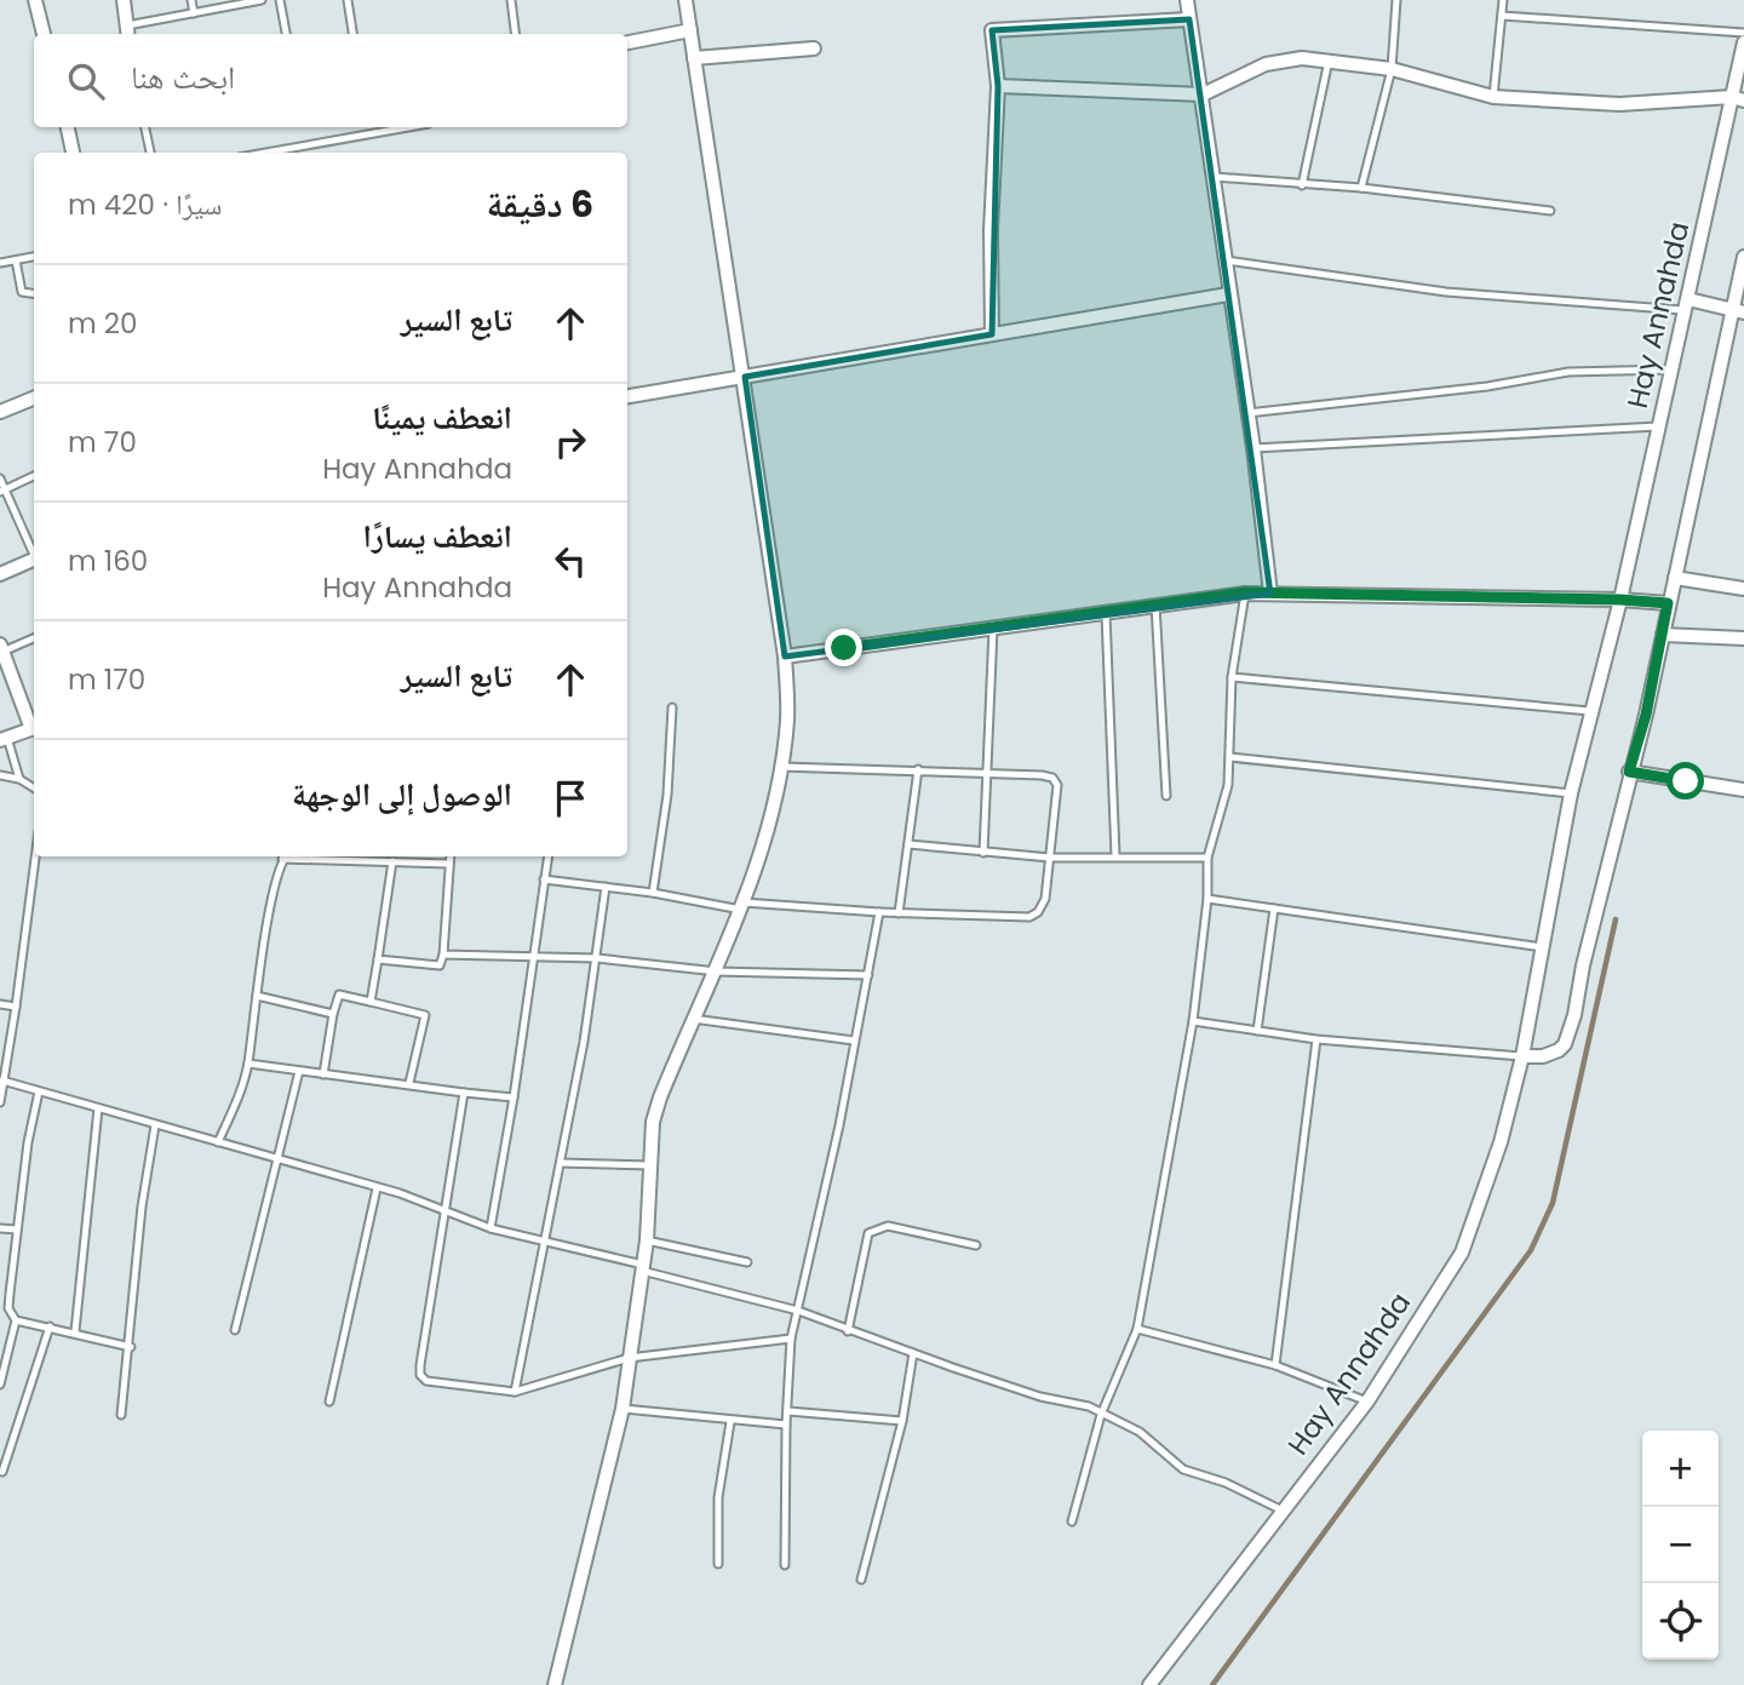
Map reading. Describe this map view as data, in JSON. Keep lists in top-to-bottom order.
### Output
{
  "streets": {
    "street": ["Hay Annahda"]
  },
  "page": {
    "search": "ابحث هنا",
    "heading": ["6 دقيقة", "سيرًا · 420 m"],
    "list": [
      ["تابع السير", "20 m"],
      ["انعطف يمينًا", "Hay Annahda", "70 m"],
      ["انعطف يسارًا", "Hay Annahda", "160 m"],
      ["تابع السير", "170 m"],
      "الوصول إلى الوجهة"
    ],
    "map_buttons": ["+", "−"]
  }
}
